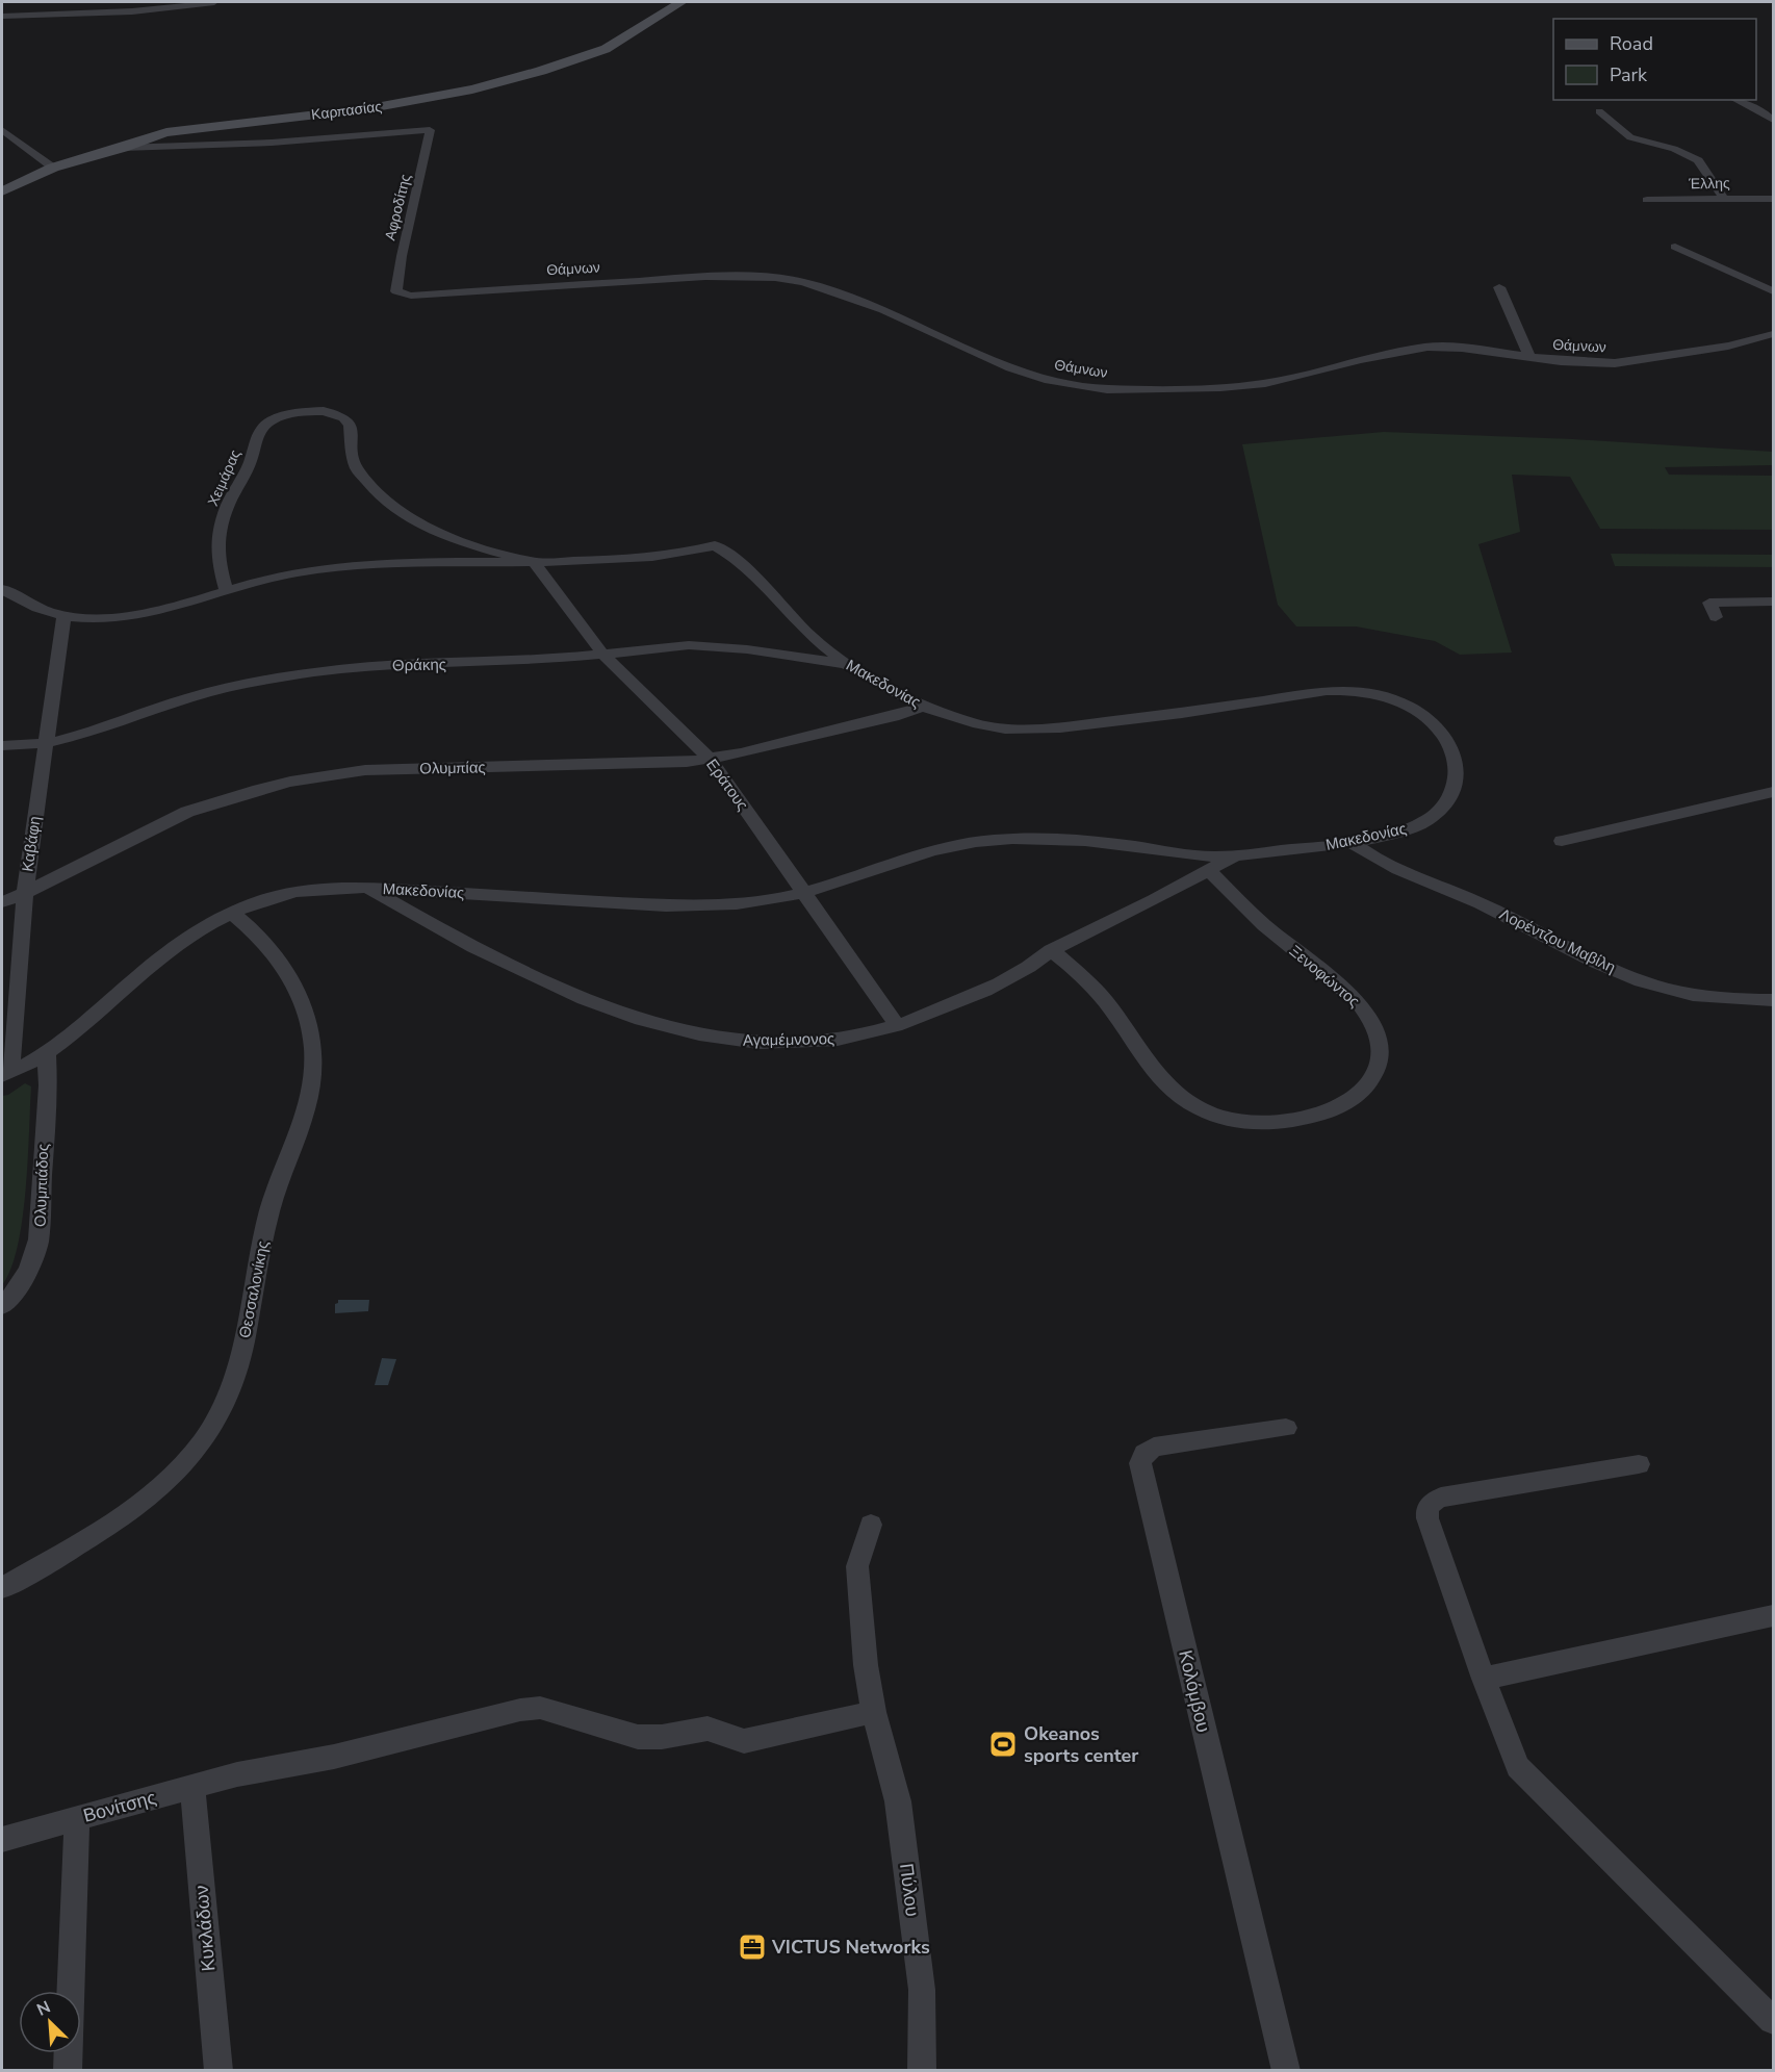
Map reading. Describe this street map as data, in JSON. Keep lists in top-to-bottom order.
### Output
{
  "streets": {
    "street": [
      "Καρπασίας",
      "Έλλης",
      "Αφροδίτης",
      "Θάμνων",
      "Χειμάρας",
      "Θράκης",
      "Μακεδονίας",
      "Ολυμπίας",
      "Εράτους",
      "Καβάφη",
      "Λορέντζου Μαβίλη",
      "Ξενοφώντος",
      "Αγαμέμνονος",
      "Ολυμπιάδος",
      "Θεσσαλονίκης",
      "Κολόμβου",
      "Βονίτσης",
      "Πύλου",
      "Κυκλάδων"
    ]
  },
  "crossings": [
    ["Καρπασίας", "Αφροδίτης"],
    ["Αφροδίτης", "Θάμνων"],
    ["Χειμάρας", "Μακεδονίας"],
    ["Χειμάρας", "Εράτους"],
    ["Θράκης", "Μακεδονίας"],
    ["Θράκης", "Εράτους"],
    ["Θράκης", "Καβάφη"],
    ["Μακεδονίας", "Ολυμπίας"],
    ["Μακεδονίας", "Εράτους"],
    ["Μακεδονίας", "Καβάφη"],
    ["Μακεδονίας", "Λορέντζου Μαβίλη"],
    ["Μακεδονίας", "Αγαμέμνονος"],
    ["Μακεδονίας", "Ολυμπιάδος"],
    ["Μακεδονίας", "Θεσσαλονίκης"],
    ["Ολυμπίας", "Εράτους"],
    ["Ολυμπίας", "Καβάφη"],
    ["Εράτους", "Αγαμέμνονος"],
    ["Ξενοφώντος", "Αγαμέμνονος"],
    ["Βονίτσης", "Πύλου"],
    ["Βονίτσης", "Κυκλάδων"]
  ],
  "places": {
    "sports": ["Okeanos sports center"],
    "office": ["VICTUS Networks"]
  },
  "legend": ["Road", "Park"],
  "north": "top left"
}
